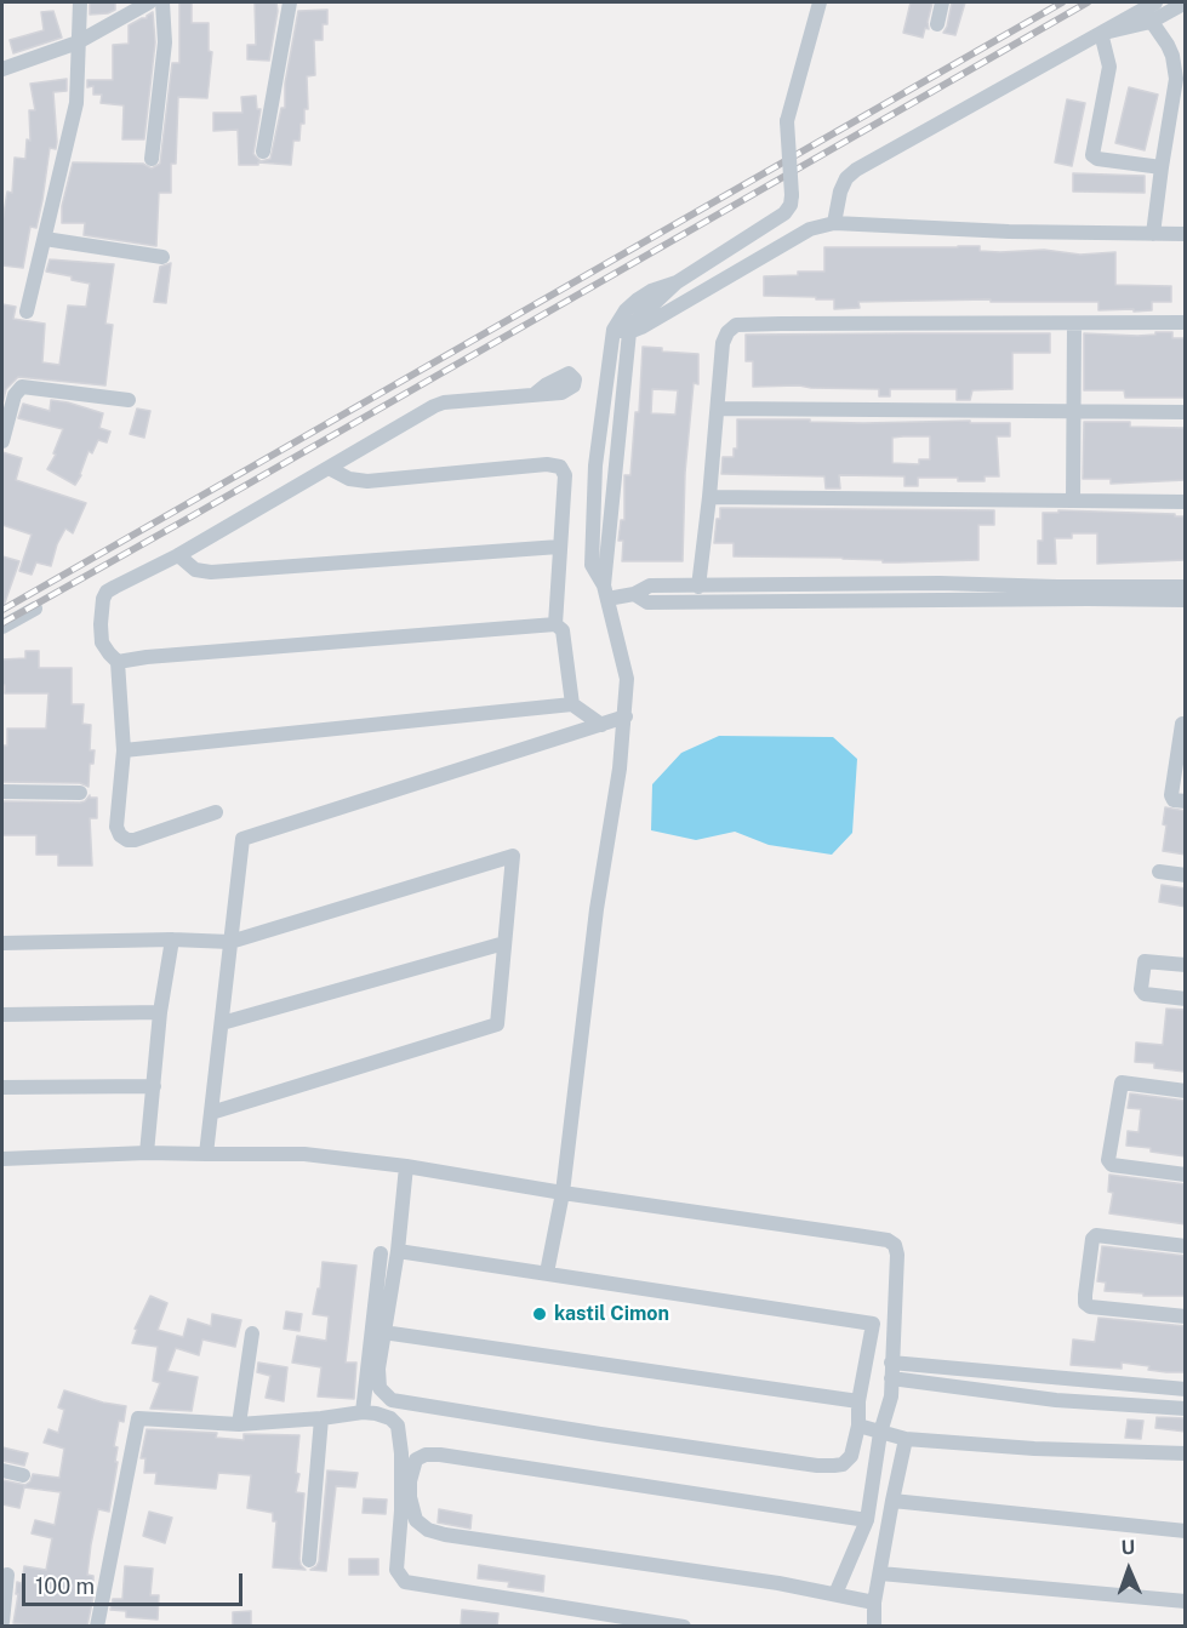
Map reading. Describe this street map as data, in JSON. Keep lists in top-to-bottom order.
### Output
{
  "places": ["kastil Cimon"],
  "scale_bar": "100 m",
  "north": "top"
}
